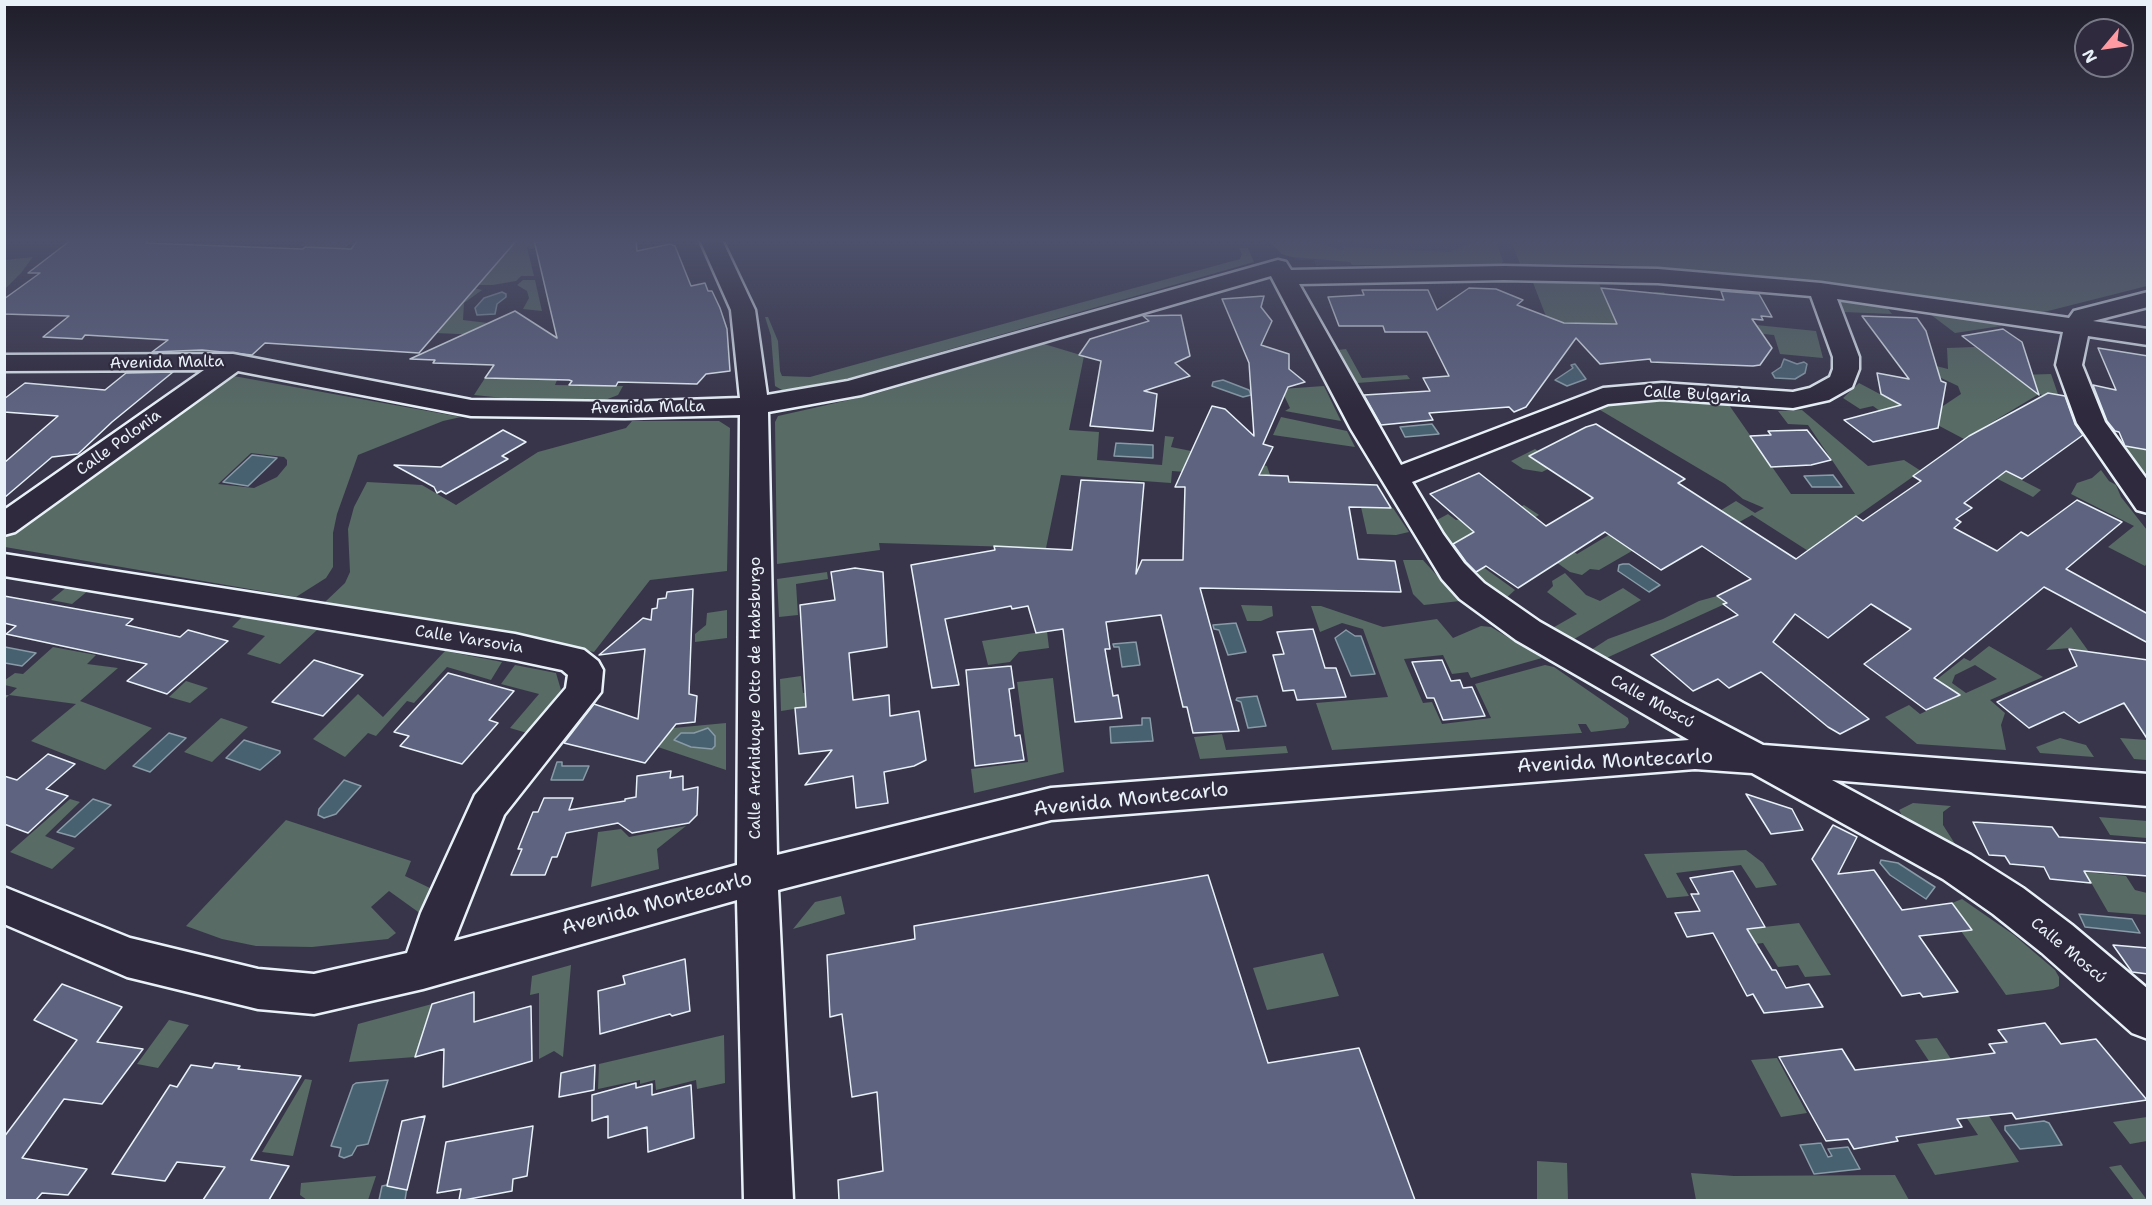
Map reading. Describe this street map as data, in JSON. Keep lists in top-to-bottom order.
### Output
{
  "streets": {
    "street": [
      "Avenida Malta",
      "Calle Bulgaria",
      "Calle Polonia",
      "Calle Varsovia",
      "Calle Archiduque Otto de Habsburgo",
      "Calle Moscú",
      "Avenida Montecarlo"
    ]
  },
  "crossings": [
    ["Avenida Malta", "Calle Polonia"],
    ["Avenida Malta", "Calle Archiduque Otto de Habsburgo"],
    ["Calle Bulgaria", "Calle Moscú"],
    ["Calle Varsovia", "Avenida Montecarlo"],
    ["Calle Archiduque Otto de Habsburgo", "Avenida Montecarlo"],
    ["Calle Moscú", "Avenida Montecarlo"]
  ],
  "north": "bottom left"
}
